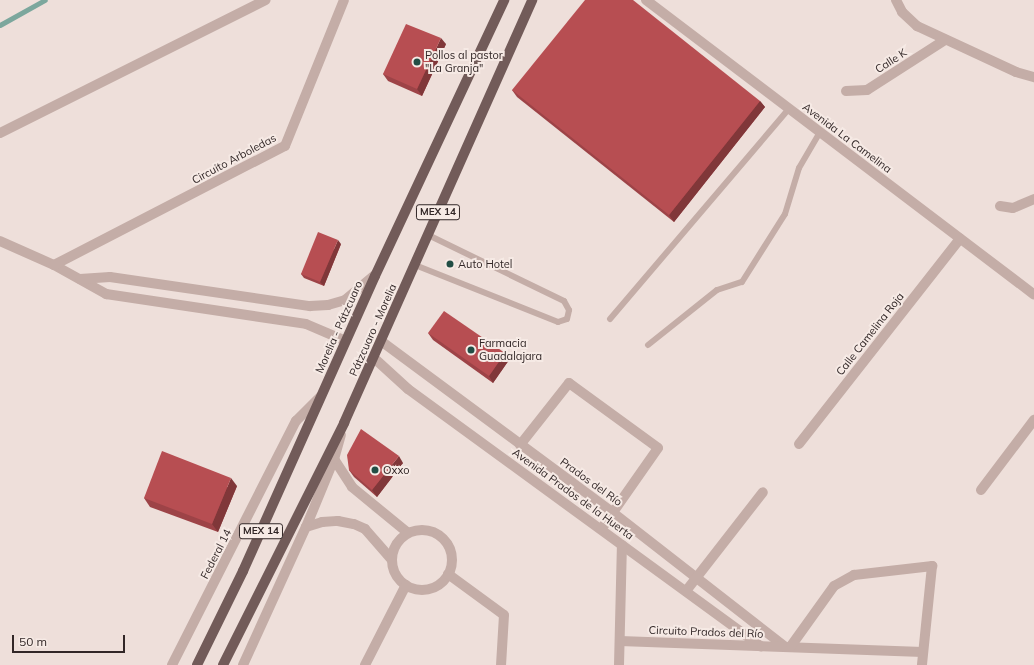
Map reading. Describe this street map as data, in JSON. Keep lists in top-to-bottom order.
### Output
{
  "streets": {
    "main road": ["MEX 14", "Morelia - Pátzcuaro", "Pátzcuaro - Morelia"],
    "street": [
      "Calle K",
      "Avenida La Camelina",
      "Circuito Arboledas",
      "Calle Camelina Roja",
      "Prados del Río",
      "Avenida Prados de la Huerta",
      "Federal 14",
      "Circuito Prados del Río"
    ]
  },
  "crossings": [
    ["Avenida La Camelina", "Calle Camelina Roja"],
    ["Morelia - Pátzcuaro", "Federal 14"],
    ["Pátzcuaro - Morelia", "Prados del Río"],
    ["Pátzcuaro - Morelia", "Avenida Prados de la Huerta"],
    ["Prados del Río", "Circuito Prados del Río"],
    ["Avenida Prados de la Huerta", "Circuito Prados del Río"]
  ],
  "places": [
    "Pollos al pastor \"La Granja\"",
    "Auto Hotel",
    "Farmacia Guadalajara",
    "Oxxo"
  ],
  "scale_bar": "50 m"
}
